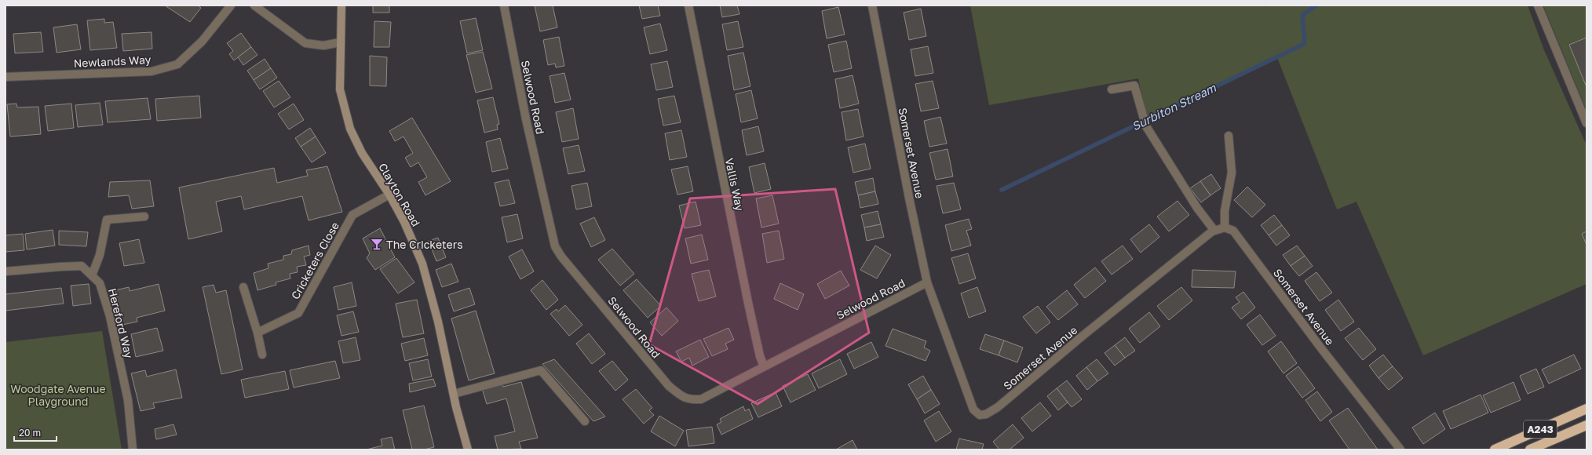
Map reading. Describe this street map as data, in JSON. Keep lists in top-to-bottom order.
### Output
{
  "streets": {
    "highway": ["A243"],
    "street": [
      "Newlands Way",
      "Selwood Road",
      "Somerset Avenue",
      "Vallis Way",
      "Clayton Road",
      "Cricketers Close",
      "Hereford Way"
    ]
  },
  "crossings": [
    ["Selwood Road", "Somerset Avenue"],
    ["Selwood Road", "Vallis Way"],
    ["Clayton Road", "Cricketers Close"]
  ],
  "water": ["Surbiton Stream"],
  "parks": ["Woodgate Avenue Playground"],
  "places": {
    "bar": ["The Cricketers"]
  },
  "scale_bar": "20 m"
}
